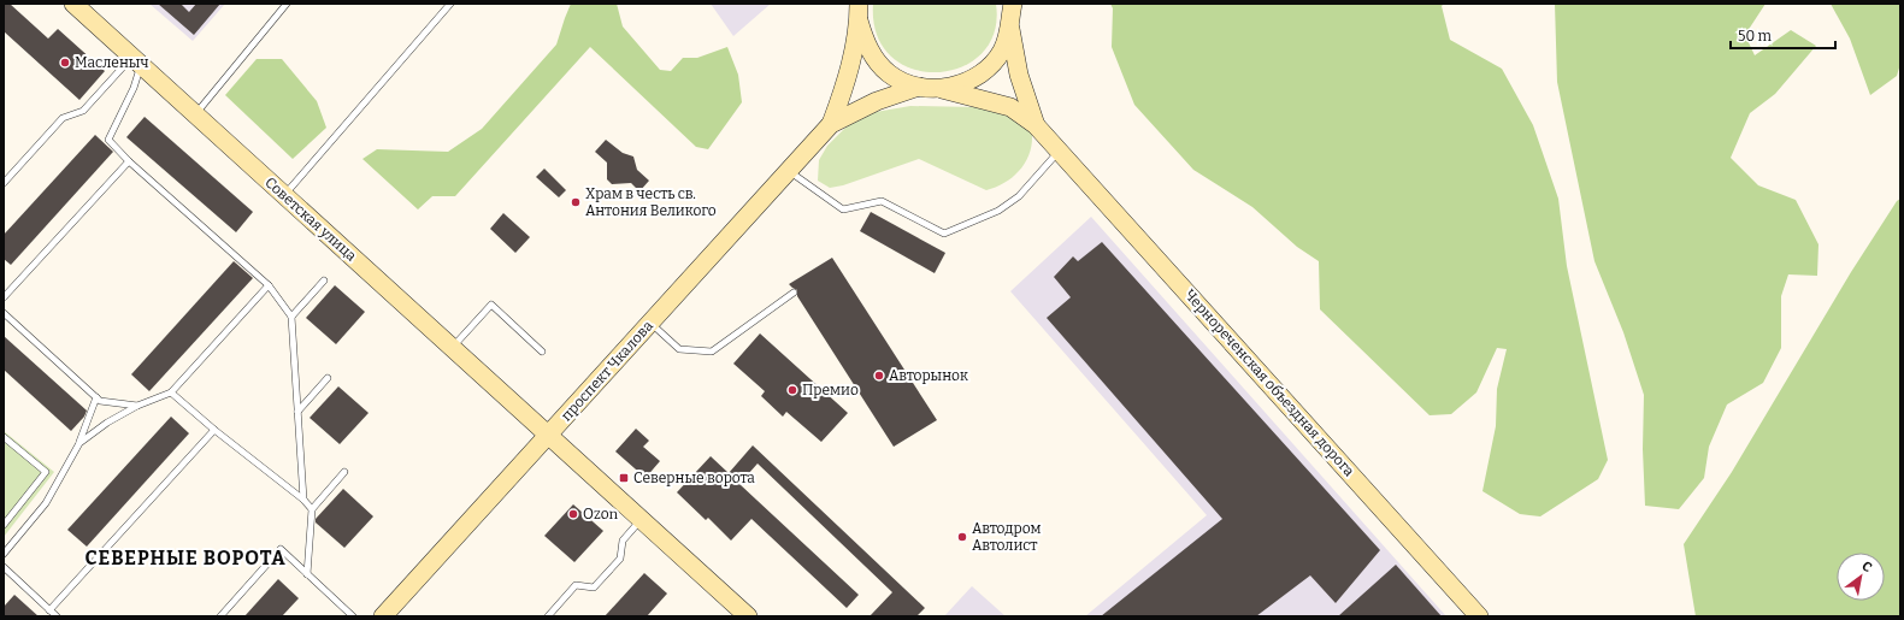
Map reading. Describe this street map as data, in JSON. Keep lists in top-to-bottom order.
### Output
{
  "streets": {
    "main road": ["Советская улица", "проспект Чкалова", "Чернореченская объездная дорога"]
  },
  "crossings": [
    ["Советская улица", "проспект Чкалова"]
  ],
  "districts": ["СЕВЕРНЫЕ ВОРОТА"],
  "places": {
    "other": [
      "Масленыч",
      "Храм в честь св. Антония Великого",
      "Авторынок",
      "Премио",
      "Ozon",
      "Автодром Автолист"
    ],
    "transit": ["Северные ворота"]
  },
  "scale_bar": "50 m",
  "north": "top right"
}
